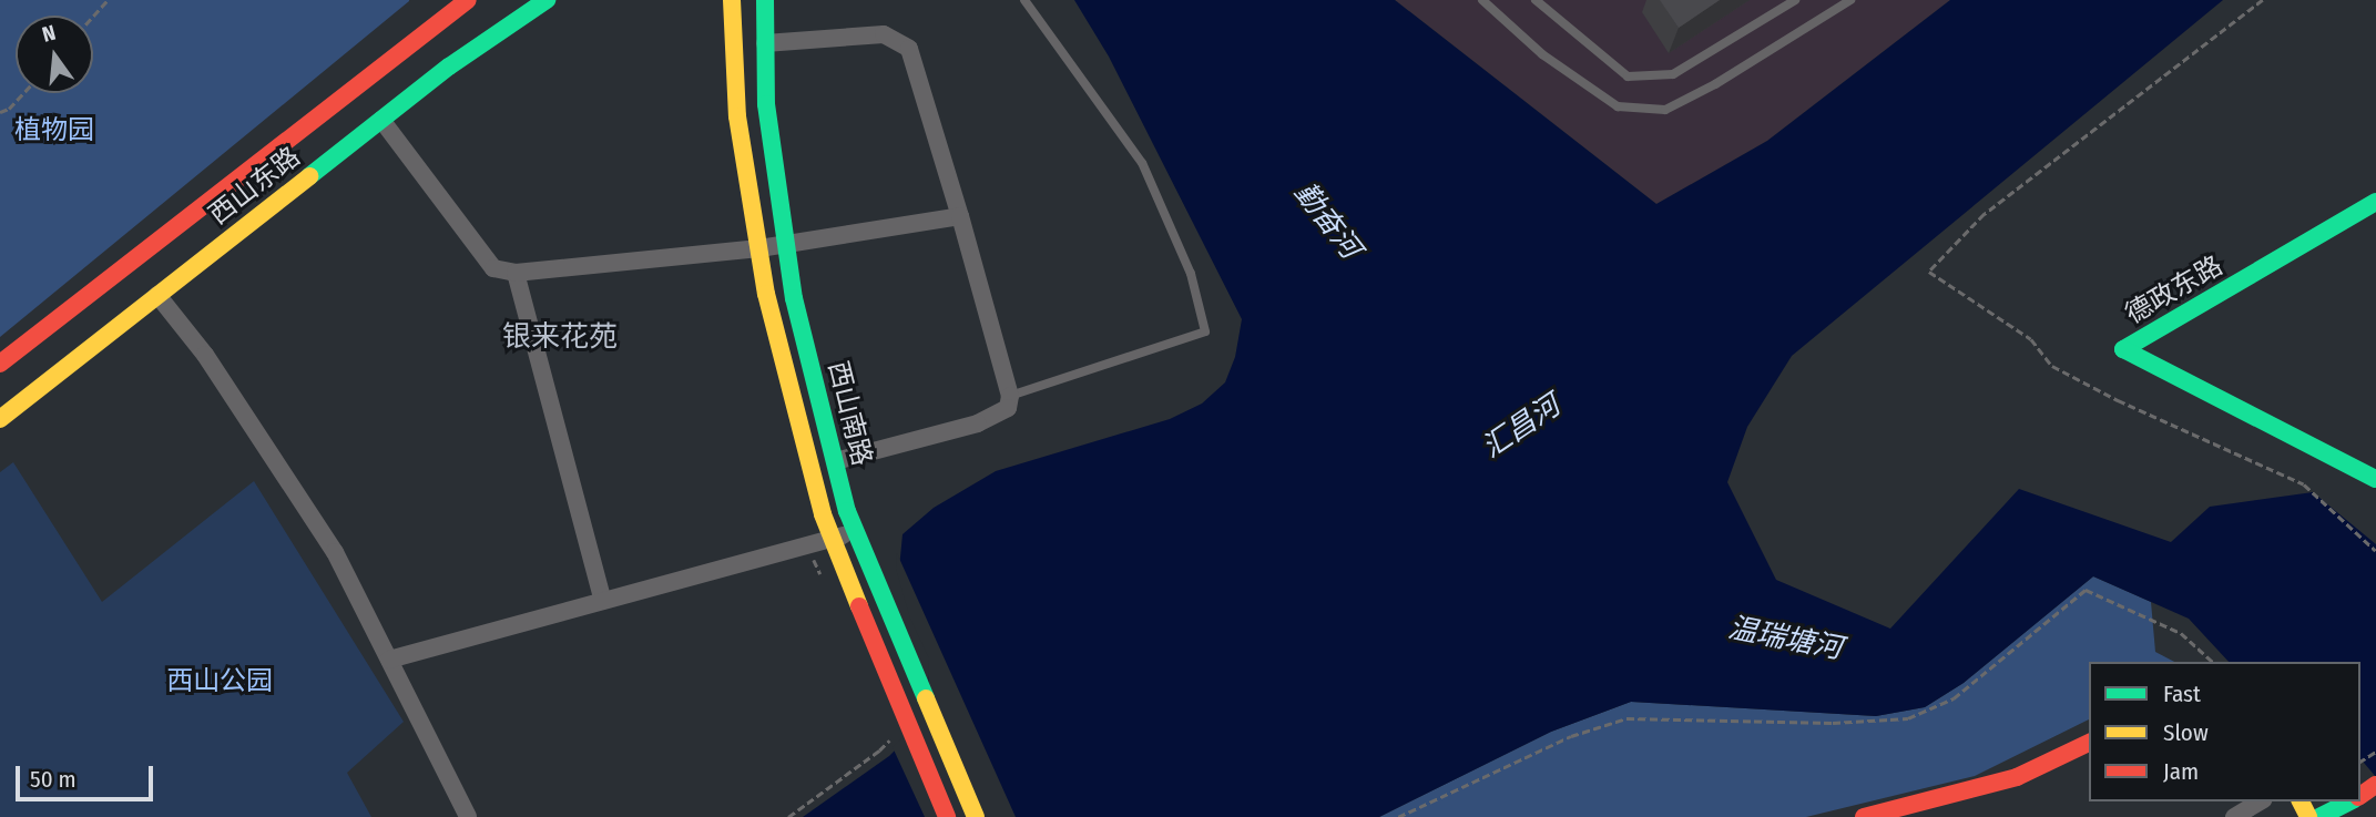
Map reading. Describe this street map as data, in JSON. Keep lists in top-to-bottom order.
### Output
{
  "streets": {
    "main road": ["西山东路", "德政东路", "西山南路"]
  },
  "districts": ["银来花苑"],
  "water": ["勤奋河", "汇昌河", "温瑞塘河"],
  "parks": ["植物园", "西山公园"],
  "legend": ["Fast", "Slow", "Jam"],
  "scale_bar": "50 m",
  "north": "top"
}
